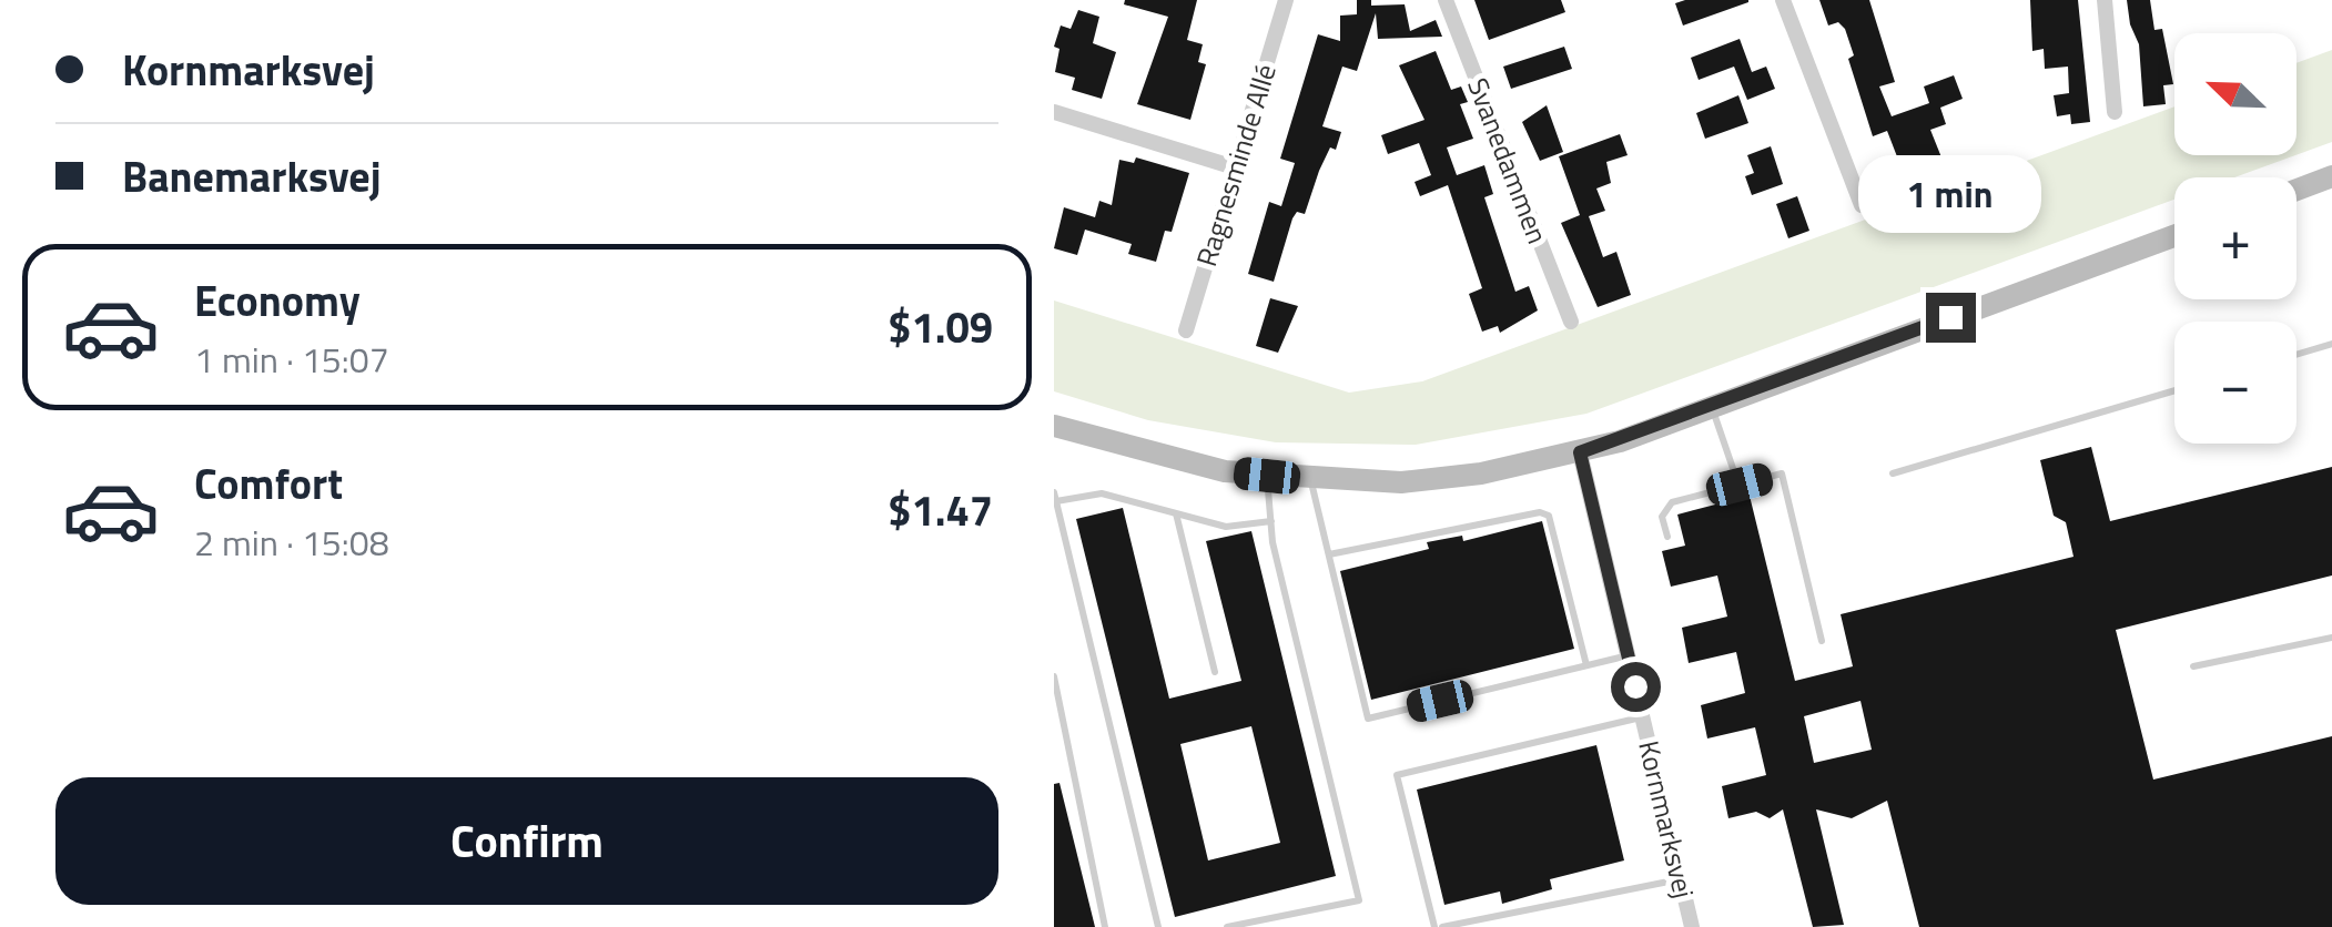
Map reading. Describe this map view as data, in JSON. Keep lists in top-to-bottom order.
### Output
{
  "streets": {
    "street": ["Svanedammen", "Ragnesminde Allé", "Kornmarksvej"]
  },
  "north": "top left",
  "page": {
    "banner": ["Kornmarksvej", "Banemarksvej"],
    "map_buttons": ["+", "−"],
    "bubble": "1 min",
    "list": [
      {
        "name": "Economy",
        "note": "1 min · 15:07",
        "value": "$1.09"
      },
      {
        "name": "Comfort",
        "note": "2 min · 15:08",
        "value": "$1.47"
      }
    ],
    "buttons": "Confirm"
  }
}
